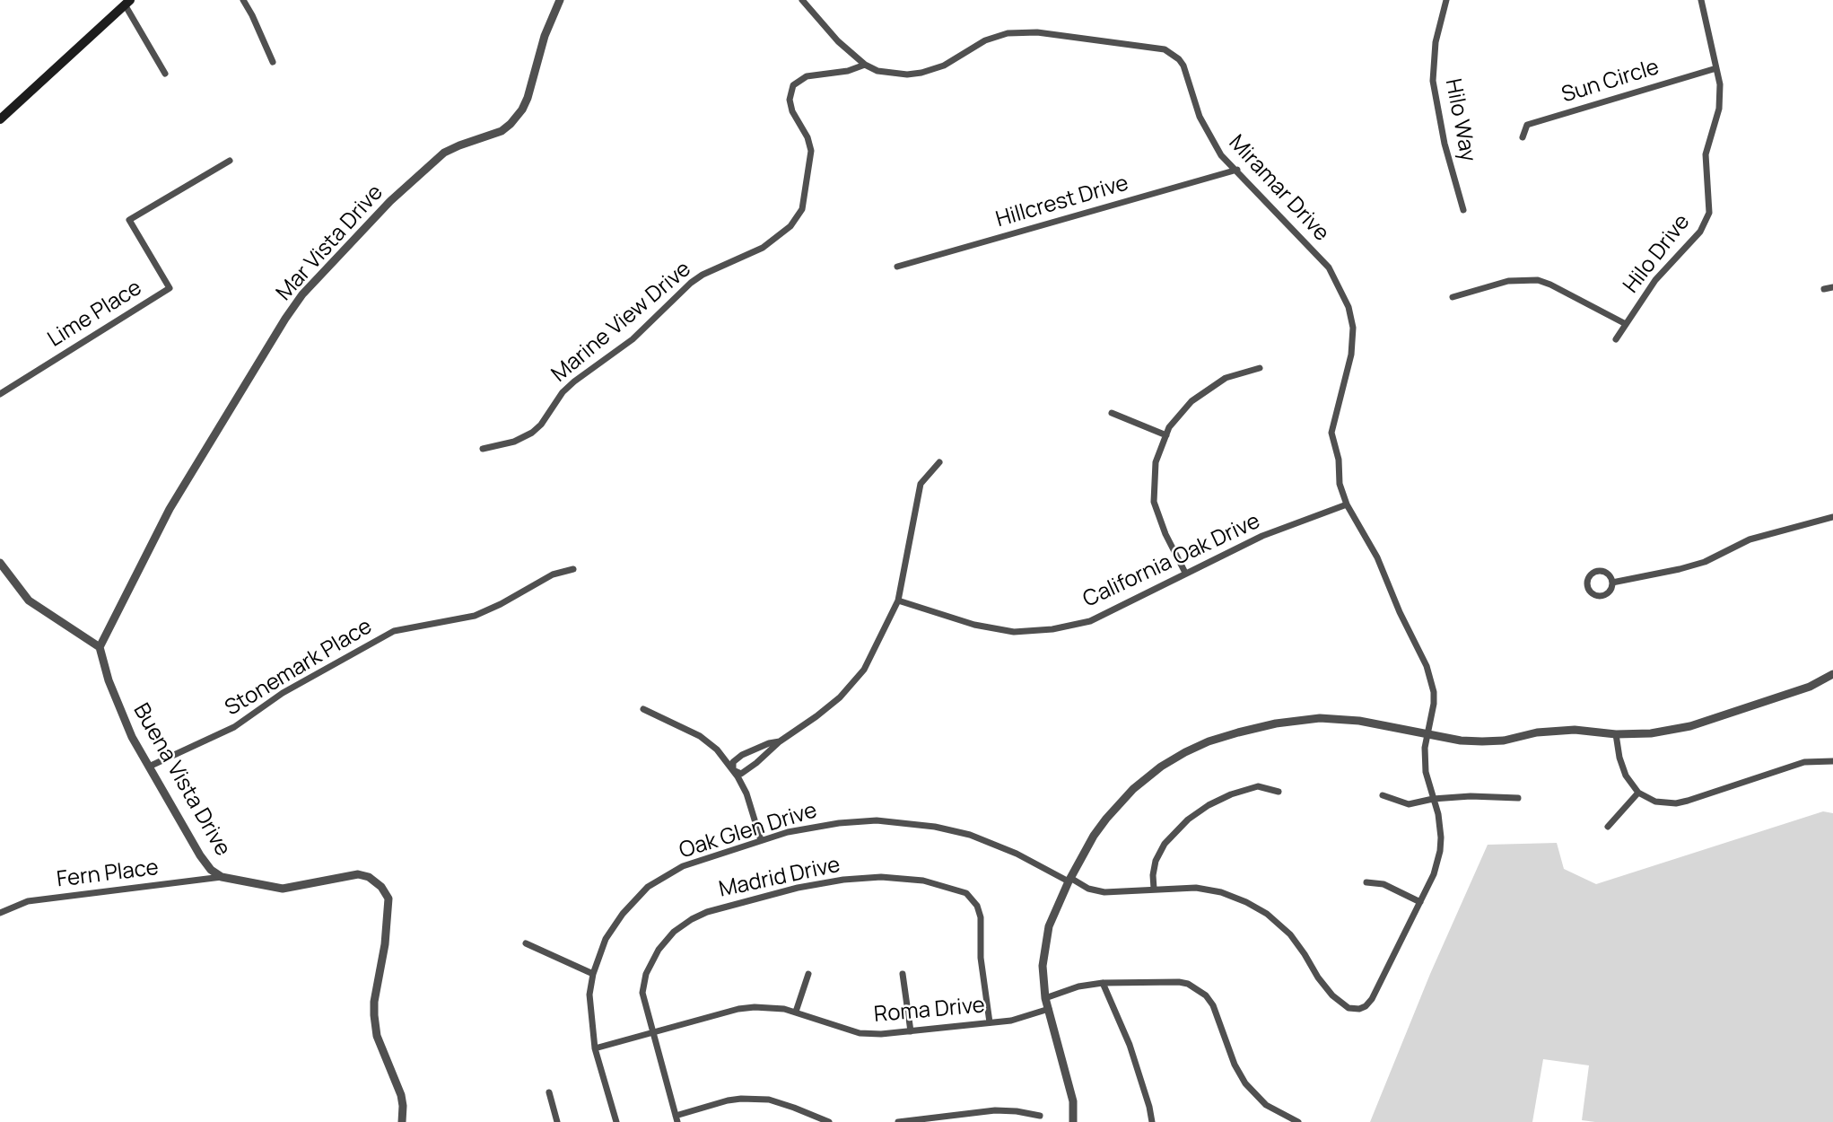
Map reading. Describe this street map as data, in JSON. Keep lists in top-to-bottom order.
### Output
{
  "streets": {
    "street": [
      "Sun Circle",
      "Hilo Way",
      "Miramar Drive",
      "Hillcrest Drive",
      "Mar Vista Drive",
      "Hilo Drive",
      "Lime Place",
      "Marine View Drive",
      "California Oak Drive",
      "Stonemark Place",
      "Buena Vista Drive",
      "Oak Glen Drive",
      "Fern Place",
      "Madrid Drive",
      "Roma Drive"
    ]
  },
  "crossings": [
    ["Sun Circle", "Hilo Drive"],
    ["Miramar Drive", "Hillcrest Drive"],
    ["Miramar Drive", "Marine View Drive"],
    ["Miramar Drive", "California Oak Drive"],
    ["Miramar Drive", "Oak Glen Drive"],
    ["Mar Vista Drive", "Buena Vista Drive"],
    ["Stonemark Place", "Buena Vista Drive"],
    ["Buena Vista Drive", "Fern Place"],
    ["Oak Glen Drive", "Roma Drive"],
    ["Madrid Drive", "Roma Drive"]
  ]
}
